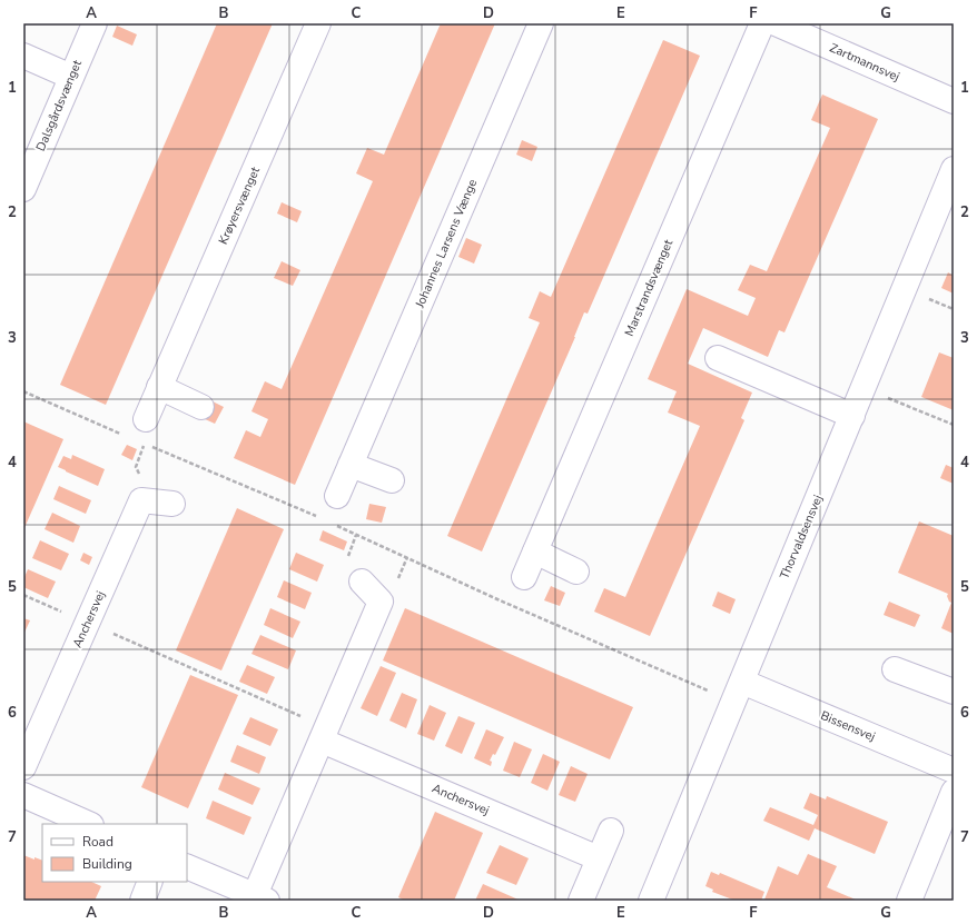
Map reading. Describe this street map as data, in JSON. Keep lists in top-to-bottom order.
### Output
{
  "streets": {
    "street": [
      "Zartmannsvej",
      "Dalsgårdsvænget",
      "Krøyersvænget",
      "Johannes Larsens Vænge",
      "Marstrandsvænget",
      "Thorvaldsensvej",
      "Anchersvej",
      "Bissensvej"
    ]
  },
  "crossings": [
    ["Thorvaldsensvej", "Bissensvej"]
  ],
  "legend": ["Road", "Building"],
  "grid": {
    "columns": [
      "A",
      "B",
      "C",
      "D",
      "E",
      "F",
      "G"
    ],
    "rows": [
      "1",
      "2",
      "3",
      "4",
      "5",
      "6",
      "7"
    ]
  }
}
